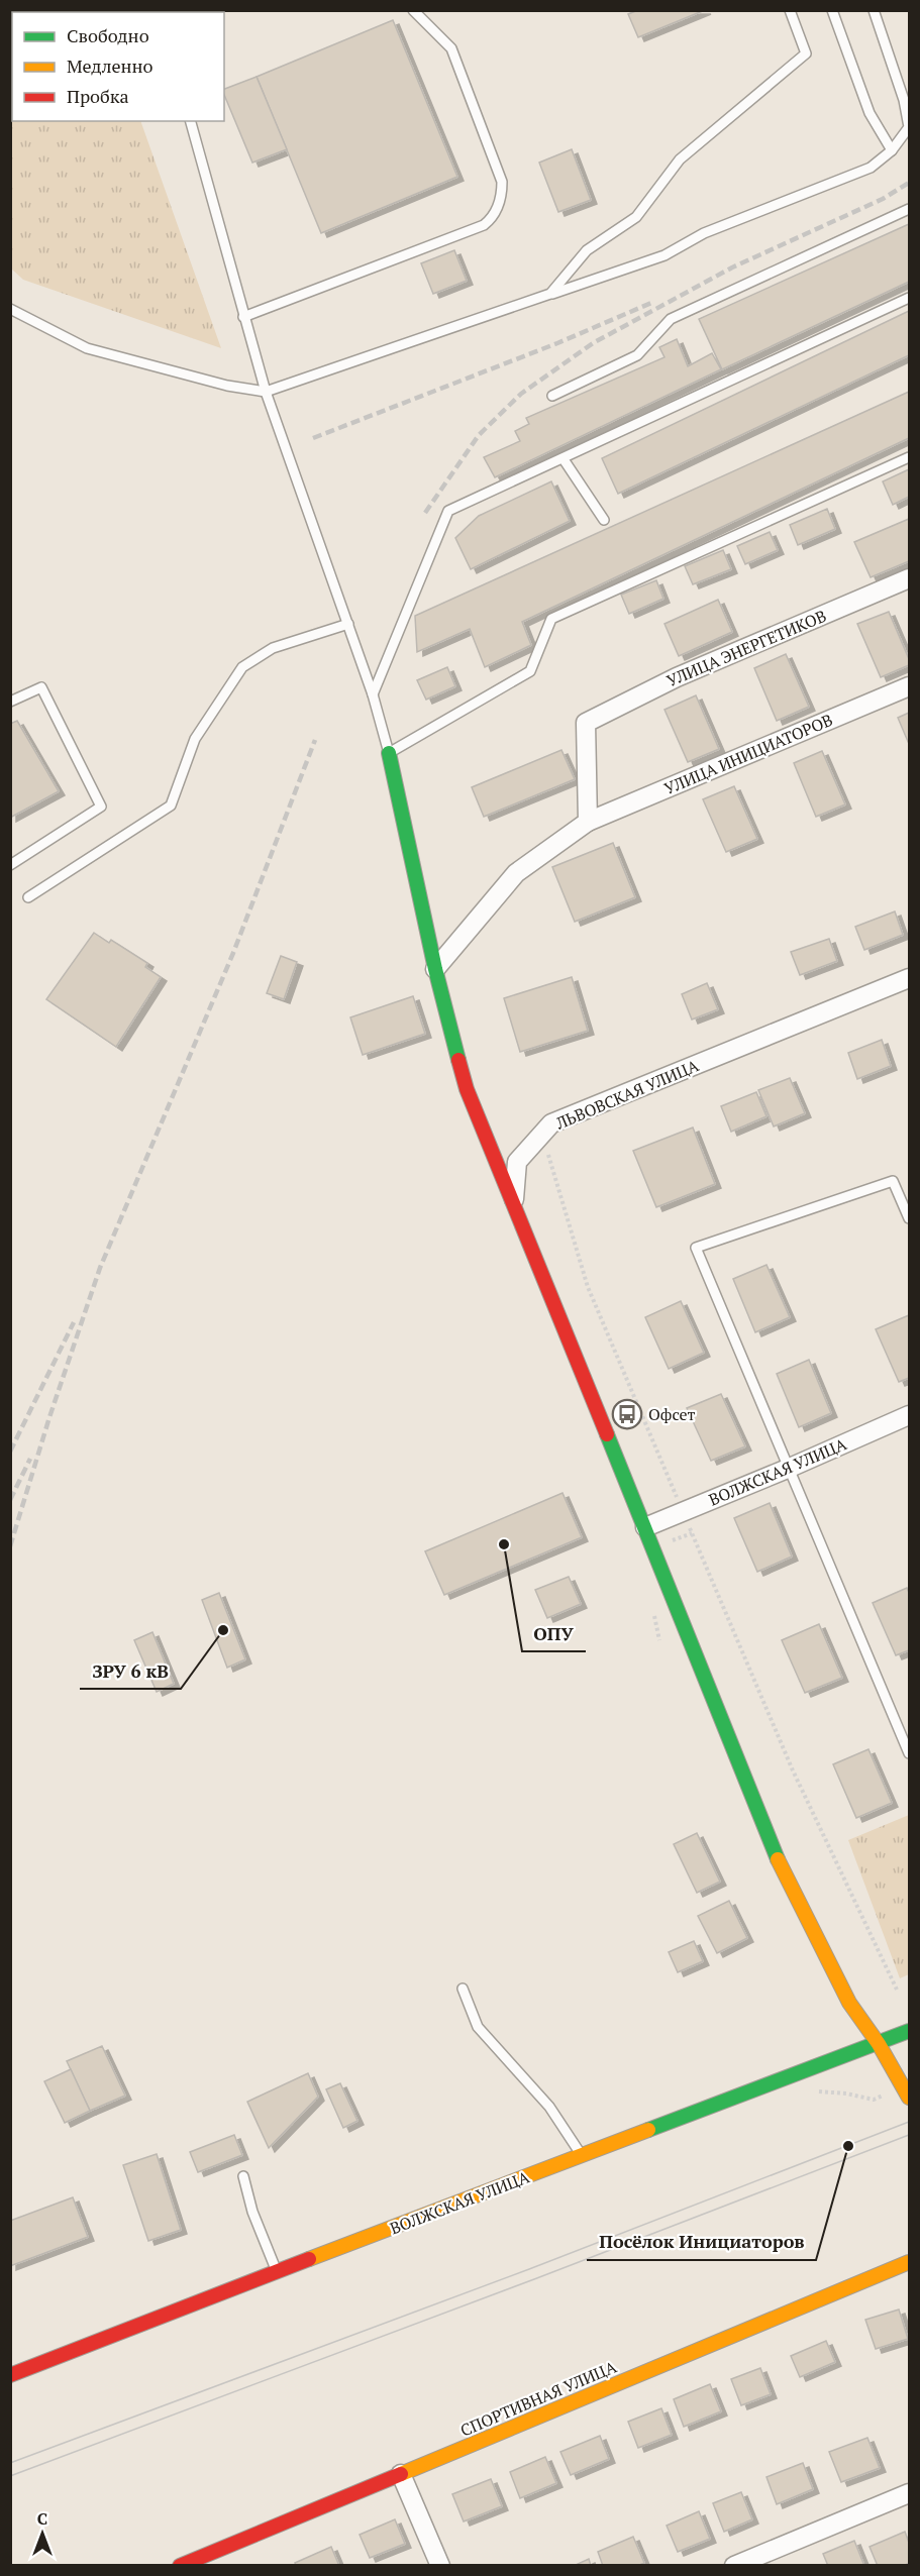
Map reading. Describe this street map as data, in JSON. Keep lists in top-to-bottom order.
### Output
{
  "streets": {
    "street": [
      "УЛИЦА ЭНЕРГЕТИКОВ",
      "УЛИЦА ИНИЦИАТОРОВ",
      "ЛЬВОВСКАЯ УЛИЦА",
      "ВОЛЖСКАЯ УЛИЦА",
      "СПОРТИВНАЯ УЛИЦА"
    ]
  },
  "crossings": [
    ["УЛИЦА ЭНЕРГЕТИКОВ", "УЛИЦА ИНИЦИАТОРОВ"],
    ["ЛЬВОВСКАЯ УЛИЦА", "ВОЛЖСКАЯ УЛИЦА"]
  ],
  "places": {
    "bus stop": ["Офсет"],
    "other": ["ОПУ", "ЗРУ 6 кВ", "Посёлок Инициаторов"]
  },
  "legend": ["Свободно", "Медленно", "Пробка"],
  "north": "top"
}
